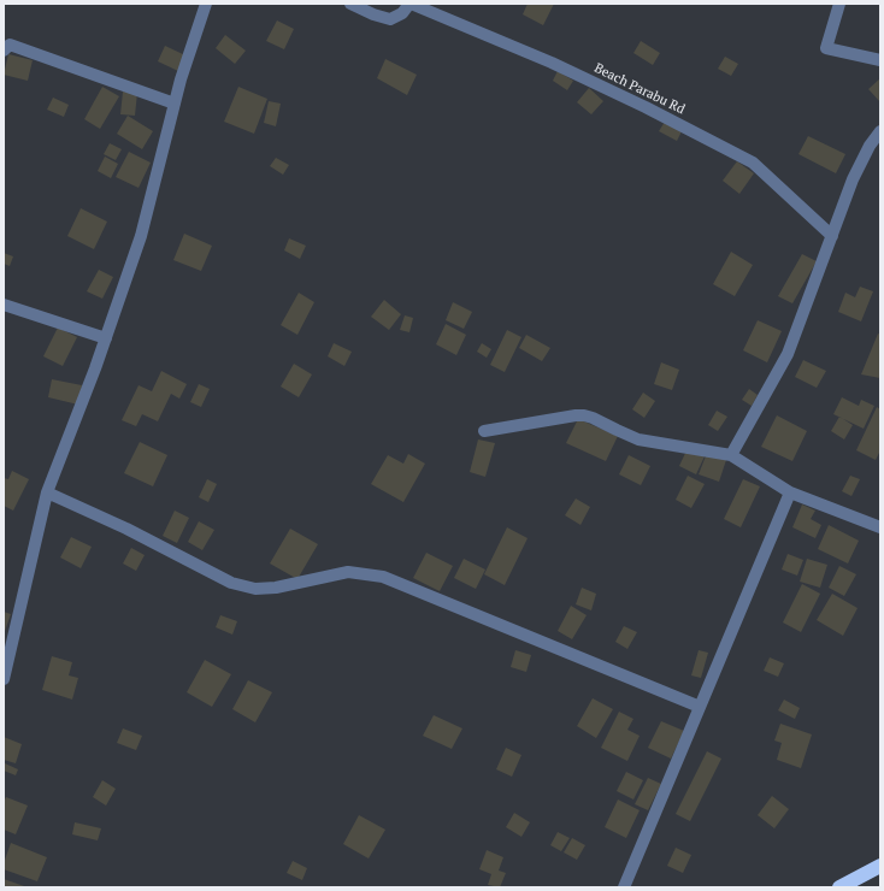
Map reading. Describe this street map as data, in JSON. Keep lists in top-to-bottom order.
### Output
{
  "streets": {
    "street": ["Beach Parabu Rd"]
  }
}
